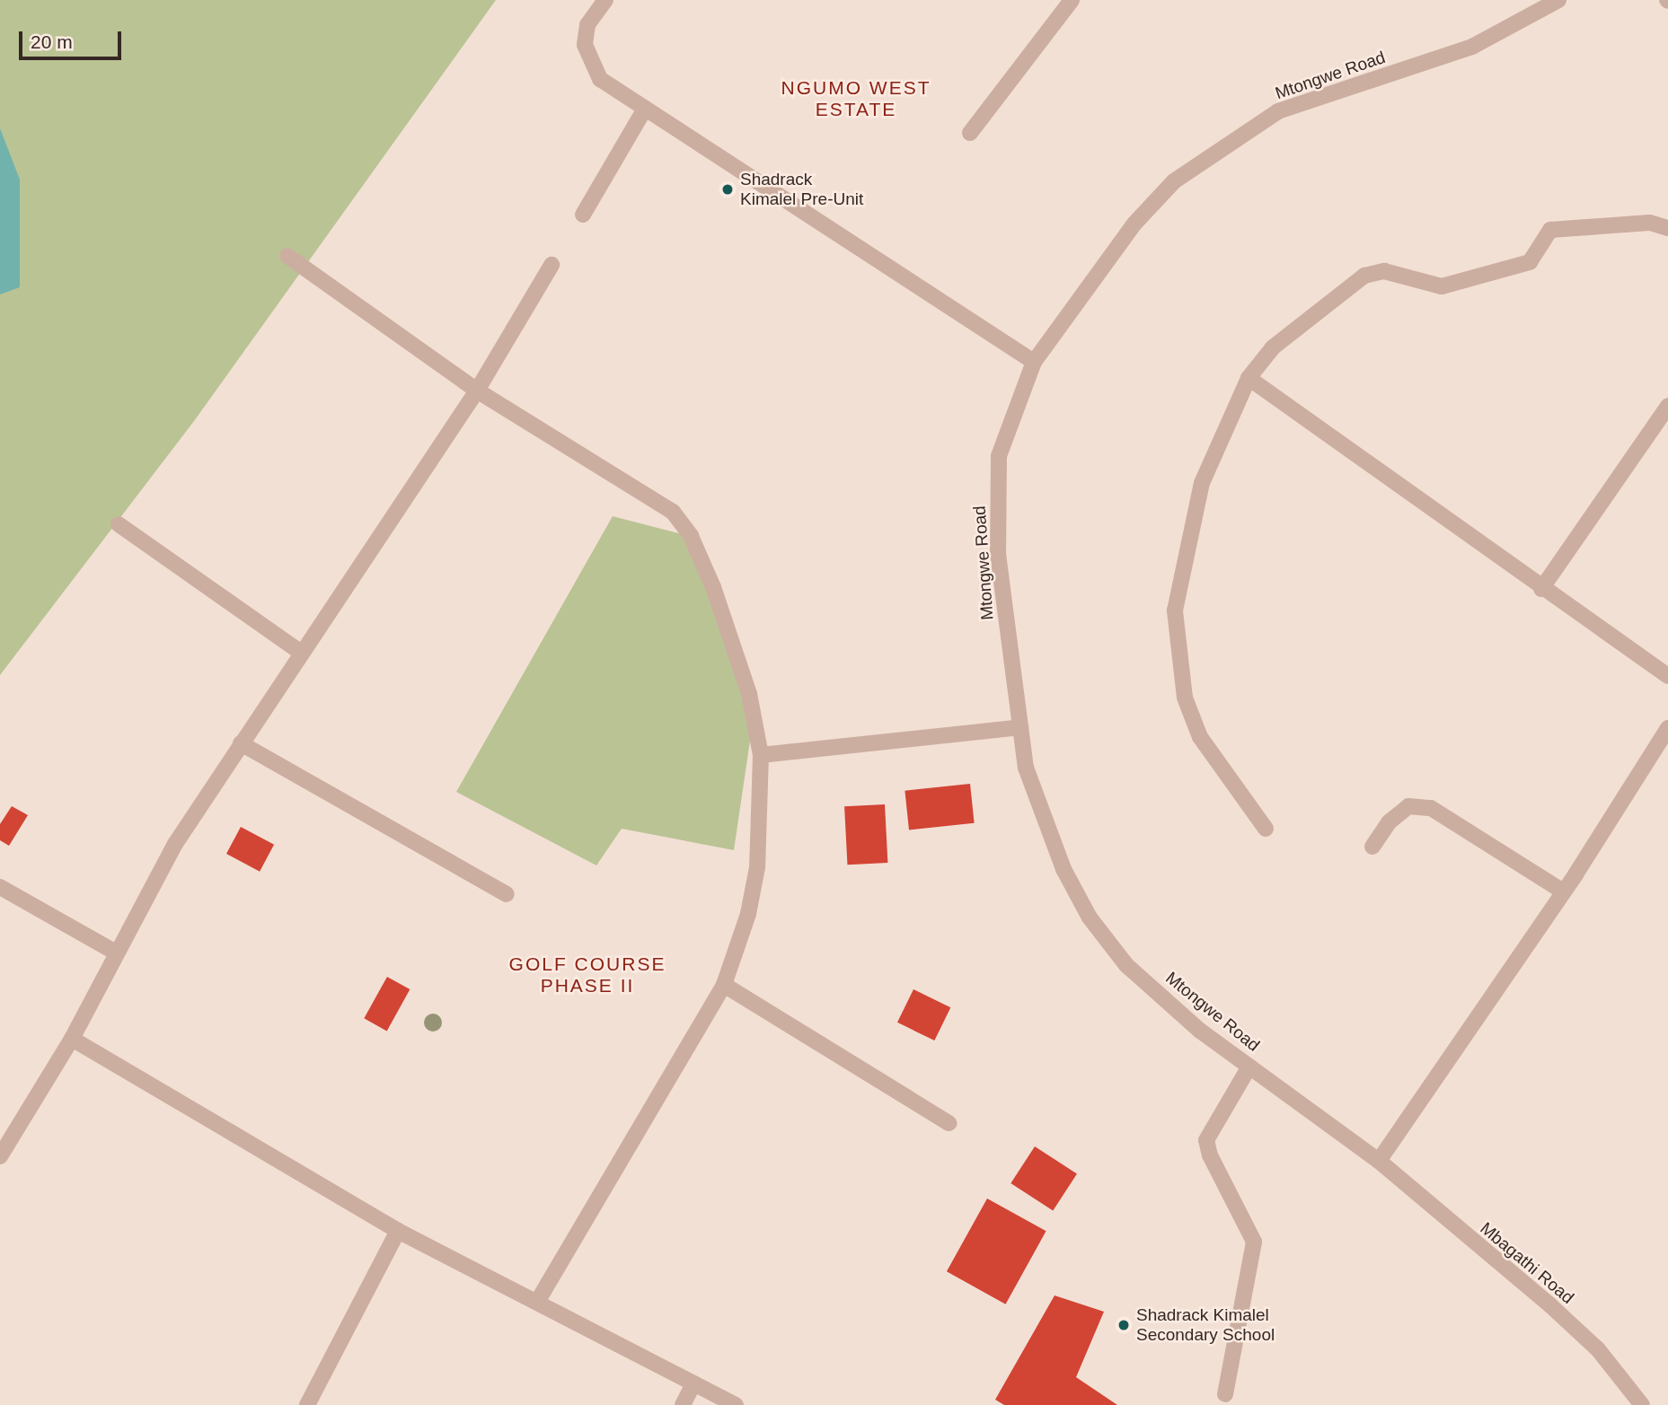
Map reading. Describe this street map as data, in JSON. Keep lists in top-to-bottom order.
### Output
{
  "streets": {
    "street": ["Mtongwe Road", "Mbagathi Road"]
  },
  "crossings": [
    ["Mtongwe Road", "Mbagathi Road"]
  ],
  "districts": ["NGUMO WEST ESTATE", "GOLF COURSE PHASE II"],
  "places": ["Shadrack Kimalel Pre-Unit", "Shadrack Kimalel Secondary School"],
  "scale_bar": "20 m"
}
